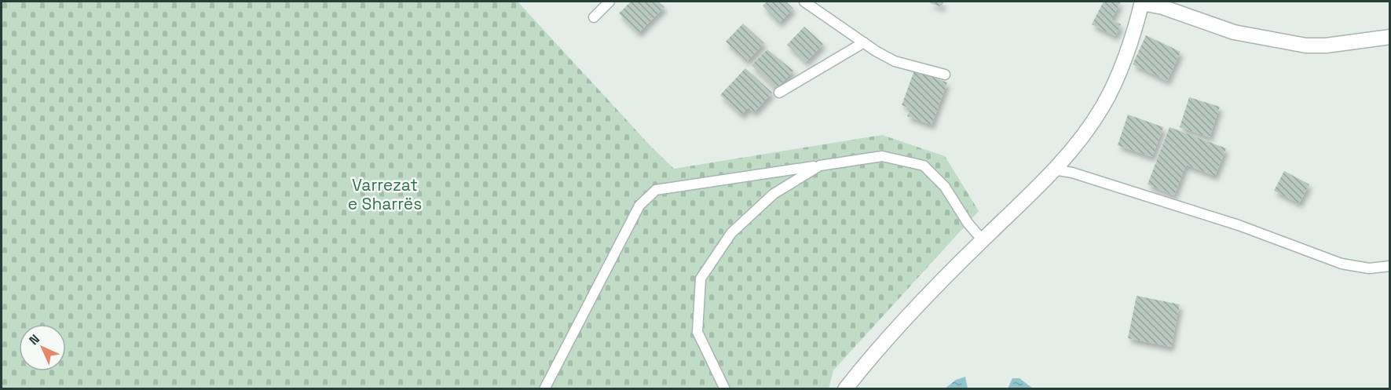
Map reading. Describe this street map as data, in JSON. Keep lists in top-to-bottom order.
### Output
{
  "parks": ["Varrezat e Sharrës"],
  "north": "top left"
}
